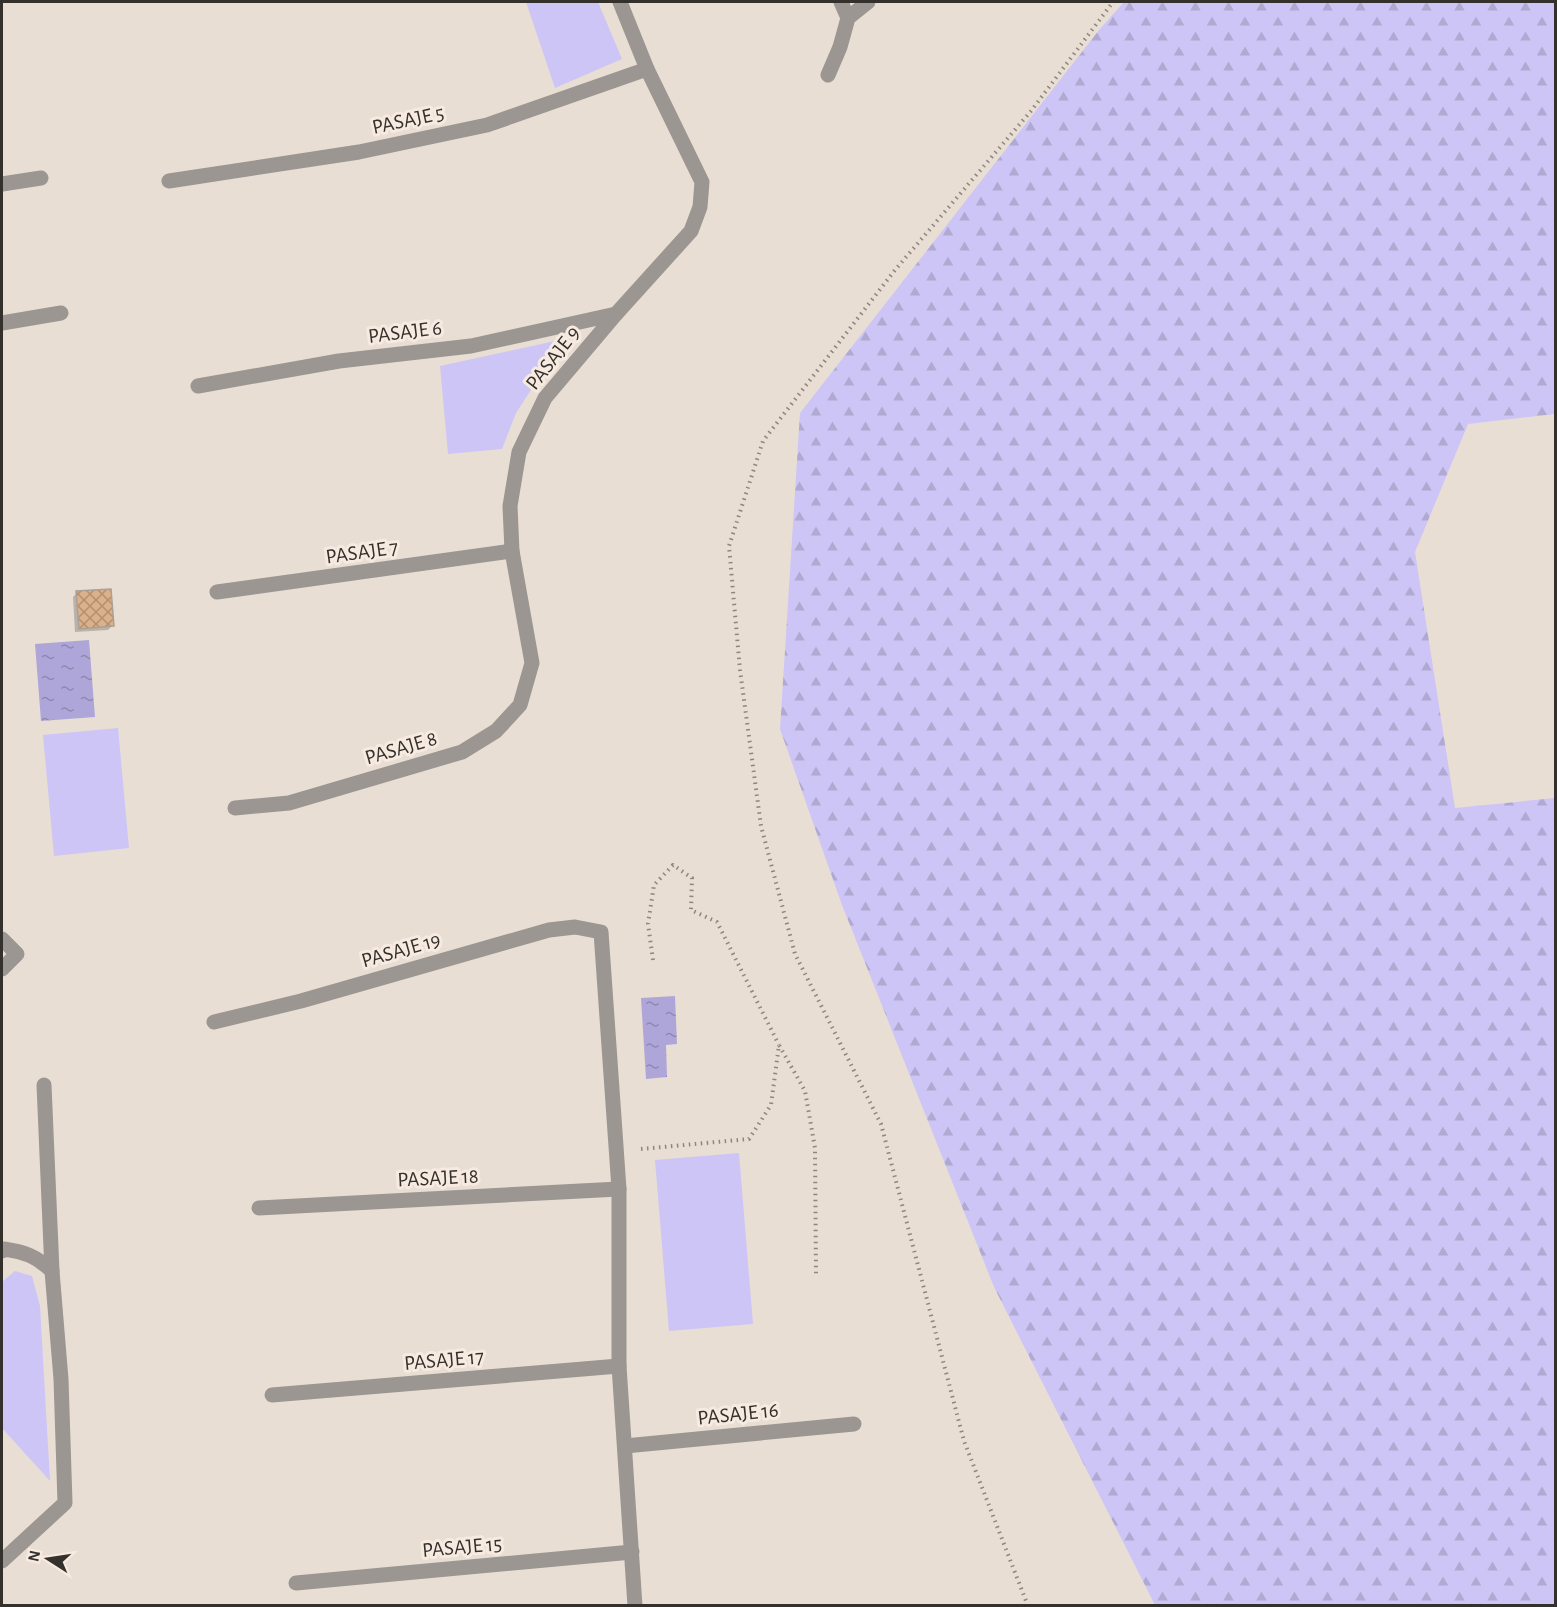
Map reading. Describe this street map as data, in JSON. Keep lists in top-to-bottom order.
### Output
{
  "streets": {
    "street": [
      "PASAJE 5",
      "PASAJE 6",
      "PASAJE 9",
      "PASAJE 7",
      "PASAJE 8",
      "PASAJE 19",
      "PASAJE 18",
      "PASAJE 17",
      "PASAJE 16",
      "PASAJE 15"
    ]
  },
  "crossings": [
    ["PASAJE 5", "PASAJE 9"],
    ["PASAJE 6", "PASAJE 9"],
    ["PASAJE 9", "PASAJE 7"],
    ["PASAJE 9", "PASAJE 8"]
  ],
  "north": "left"
}
